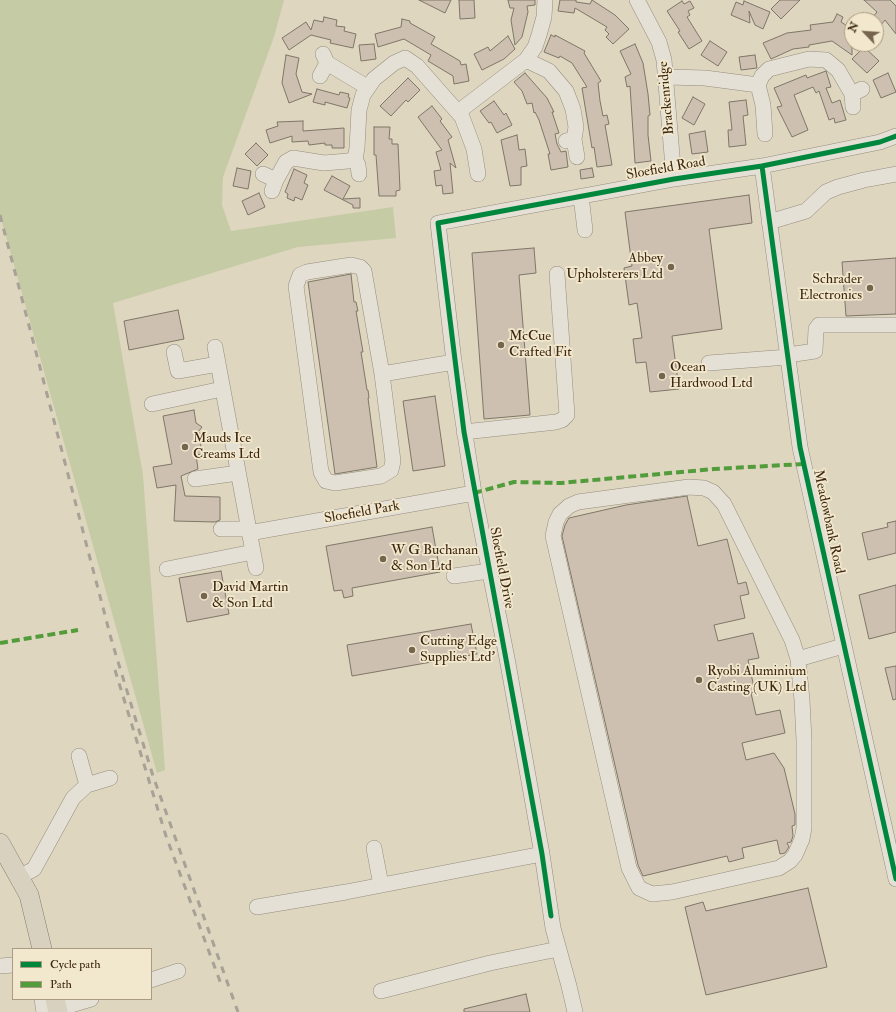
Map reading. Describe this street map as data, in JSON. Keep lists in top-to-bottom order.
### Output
{
  "streets": {
    "street": [
      "Brackenridge",
      "Sloefield Road",
      "Sloefield Park",
      "Meadowbank Road",
      "Sloefield Drive"
    ]
  },
  "crossings": [
    ["Brackenridge", "Sloefield Road"],
    ["Sloefield Road", "Meadowbank Road"],
    ["Sloefield Road", "Sloefield Drive"],
    ["Sloefield Park", "Sloefield Drive"]
  ],
  "places": [
    "Abbey Upholsterers Ltd",
    "Schrader Electronics",
    "McCue Crafted Fit",
    "Ocean Hardwood Ltd",
    "Mauds Ice Creams Ltd",
    "W G Buchanan & Son Ltd",
    "David Martin & Son Ltd",
    "Cutting Edge Supplies Ltd'",
    "Ryobi Aluminium Casting (UK) Ltd"
  ],
  "legend": ["Cycle path", "Path"],
  "north": "top left"
}
